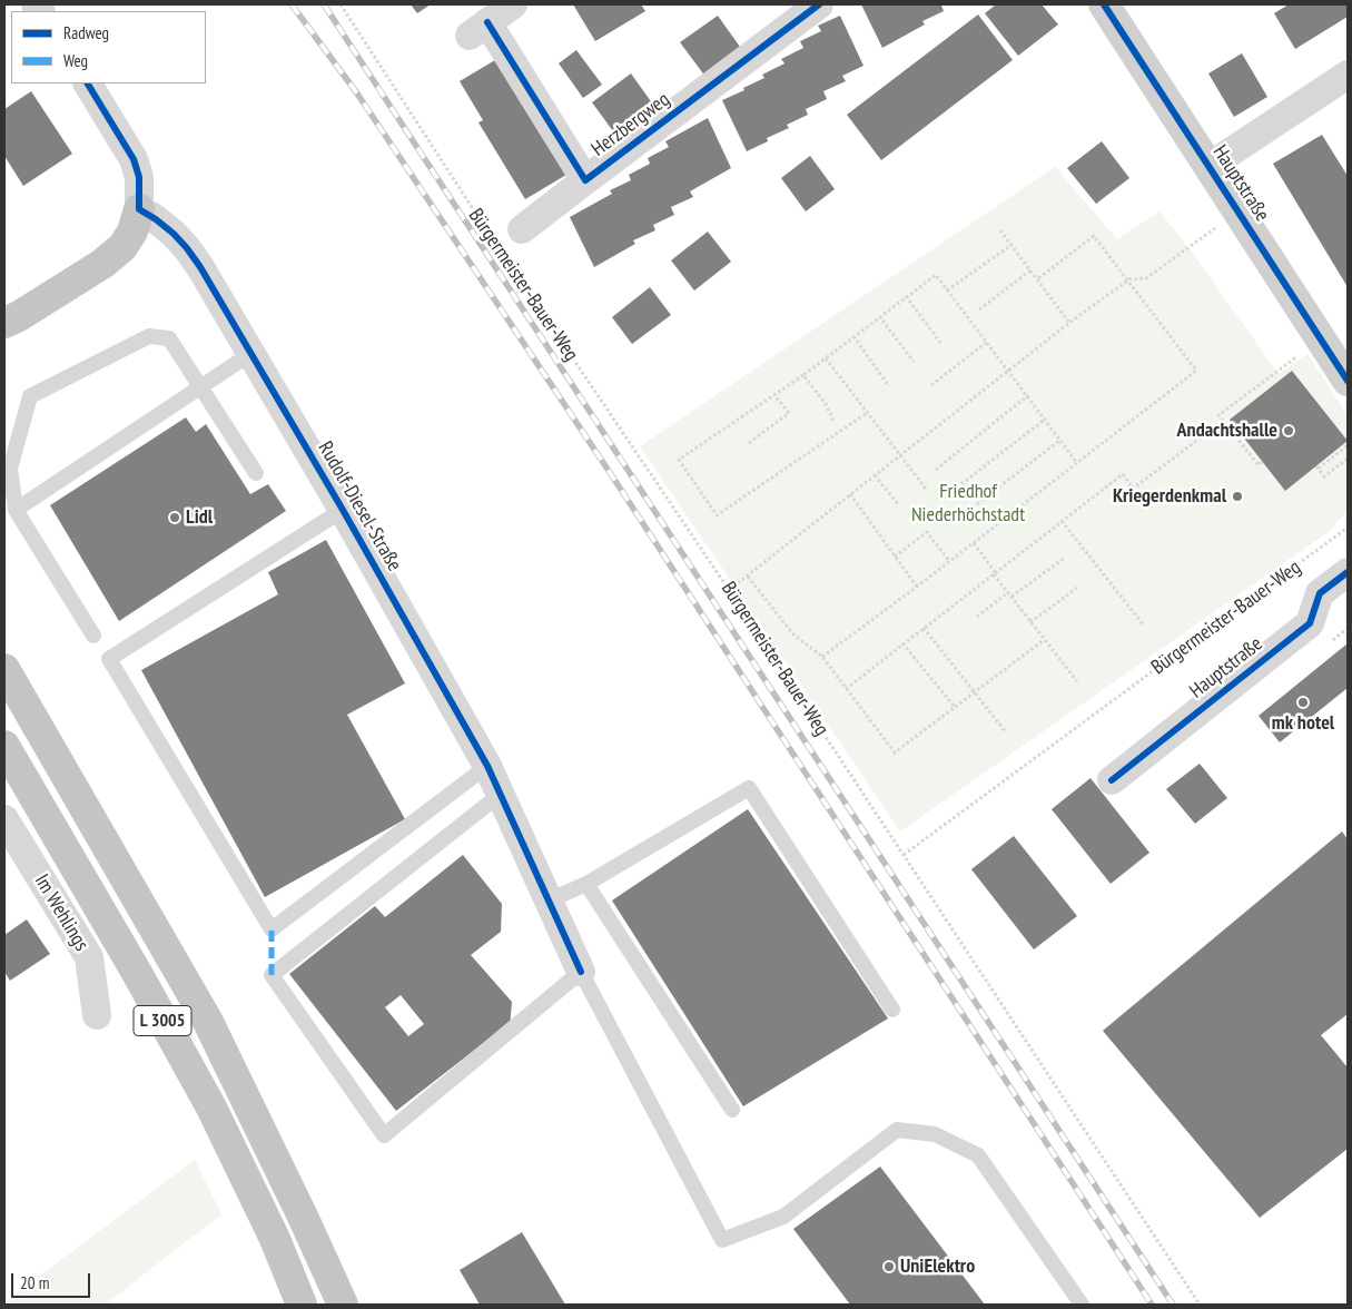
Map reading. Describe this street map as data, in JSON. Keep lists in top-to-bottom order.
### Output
{
  "streets": {
    "highway": ["L 3005"],
    "street": [
      "Herzbergweg",
      "Hauptstraße",
      "Rudolf-Diesel-Straße",
      "Im Wehlings"
    ],
    "path": ["Bürgermeister-Bauer-Weg"]
  },
  "parks": ["Friedhof Niederhöchstadt"],
  "places": [
    "Andachtshalle",
    "Kriegerdenkmal",
    "Lidl",
    "mk hotel",
    "UniElektro"
  ],
  "legend": ["Radweg", "Weg"],
  "scale_bar": "20 m"
}
